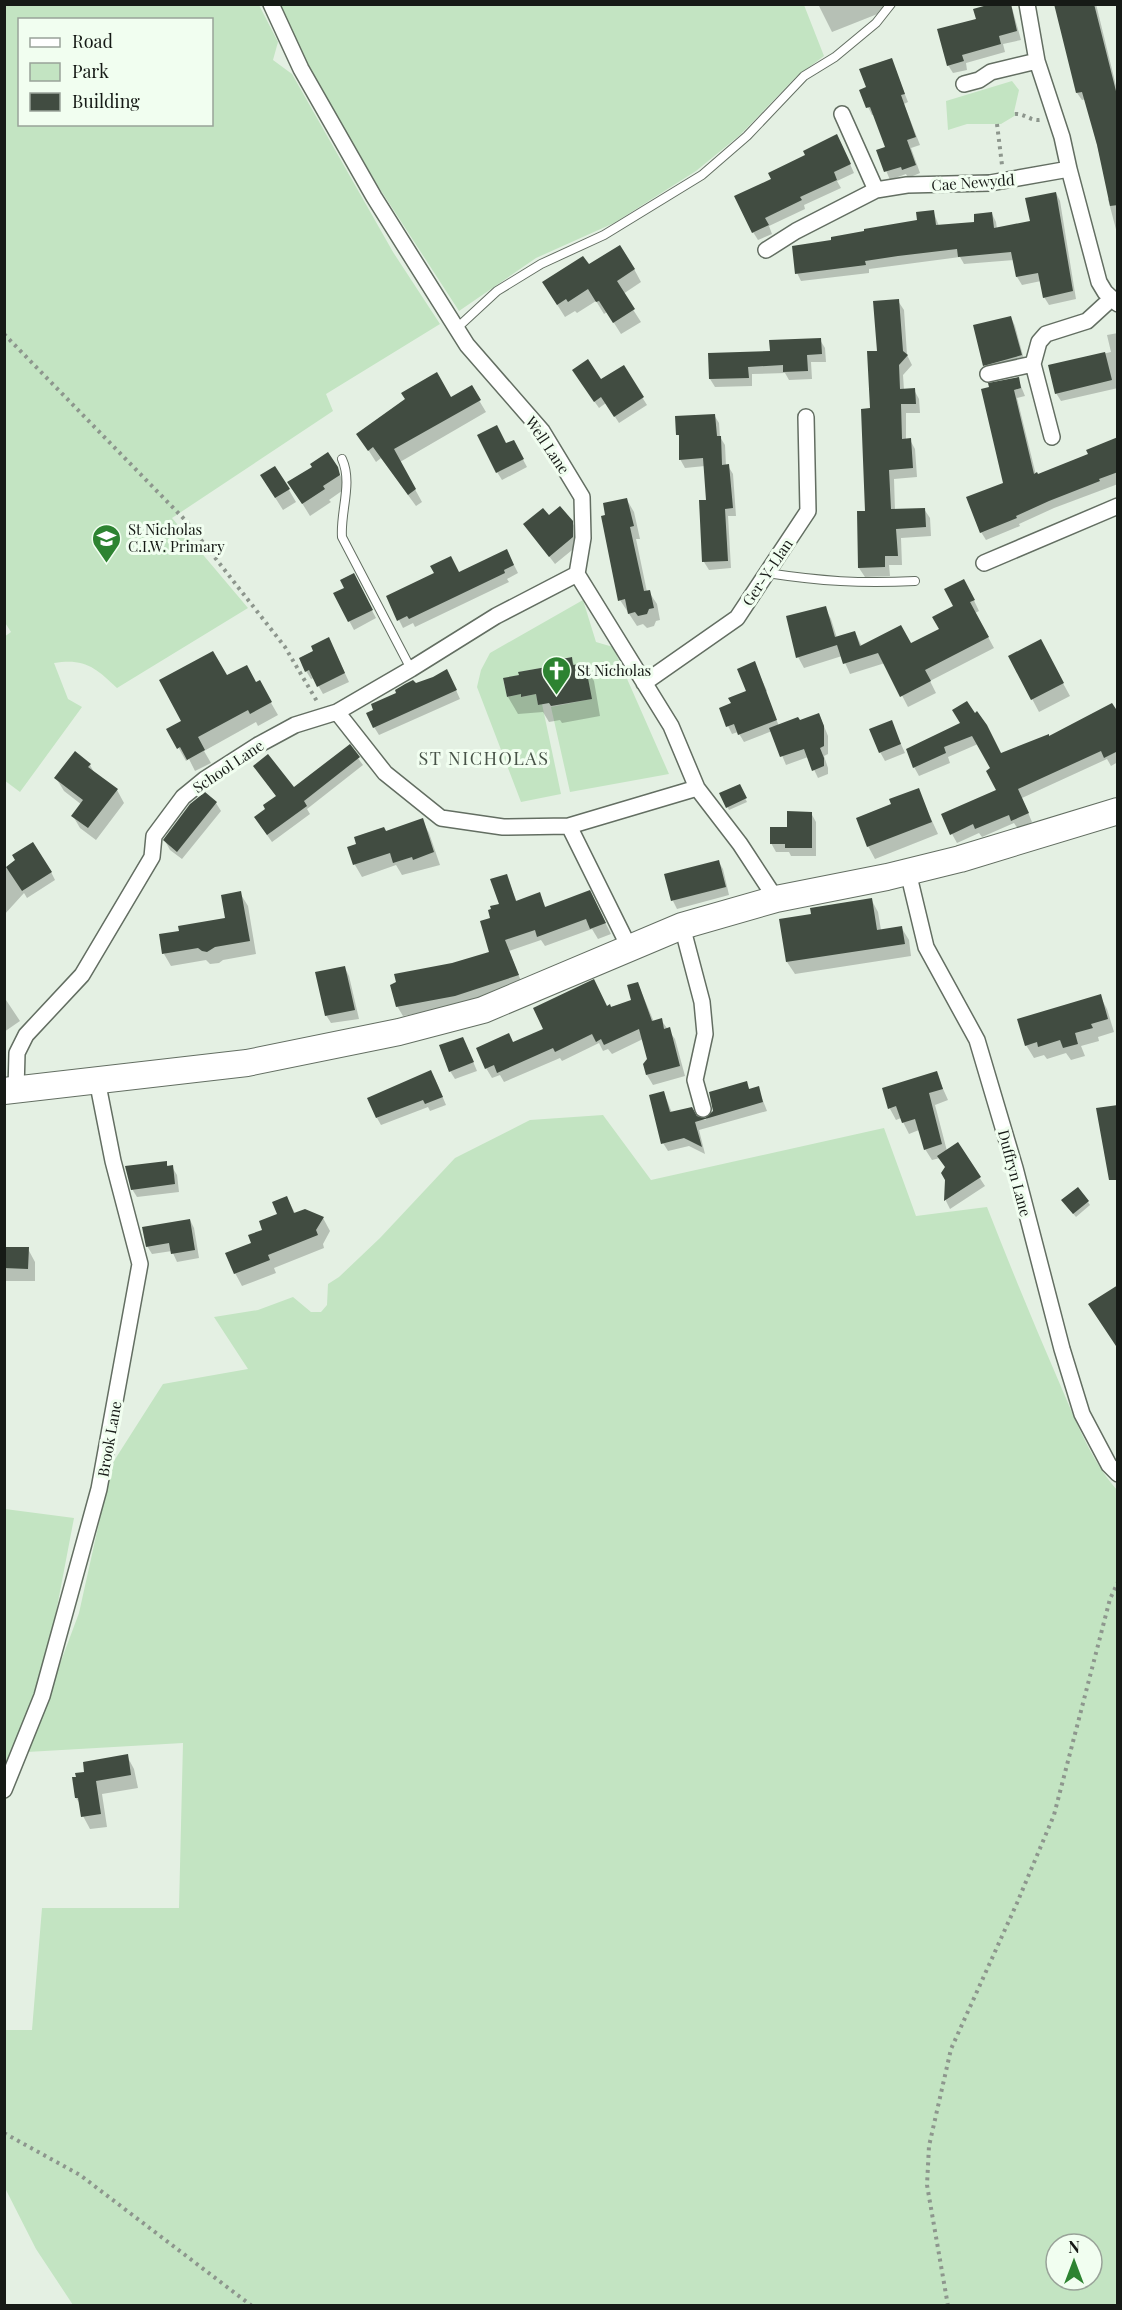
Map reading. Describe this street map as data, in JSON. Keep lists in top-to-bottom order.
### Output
{
  "streets": {
    "street": [
      "Cae Newydd",
      "Well Lane",
      "Ger-Y-Llan",
      "School Lane",
      "Duffryn Lane",
      "Brook Lane"
    ]
  },
  "crossings": [
    ["Well Lane", "School Lane"]
  ],
  "districts": ["ST NICHOLAS"],
  "places": {
    "school or university": ["St Nicholas C.I.W. Primary"],
    "church": ["St Nicholas"]
  },
  "legend": ["Road", "Park", "Building"],
  "north": "top"
}
